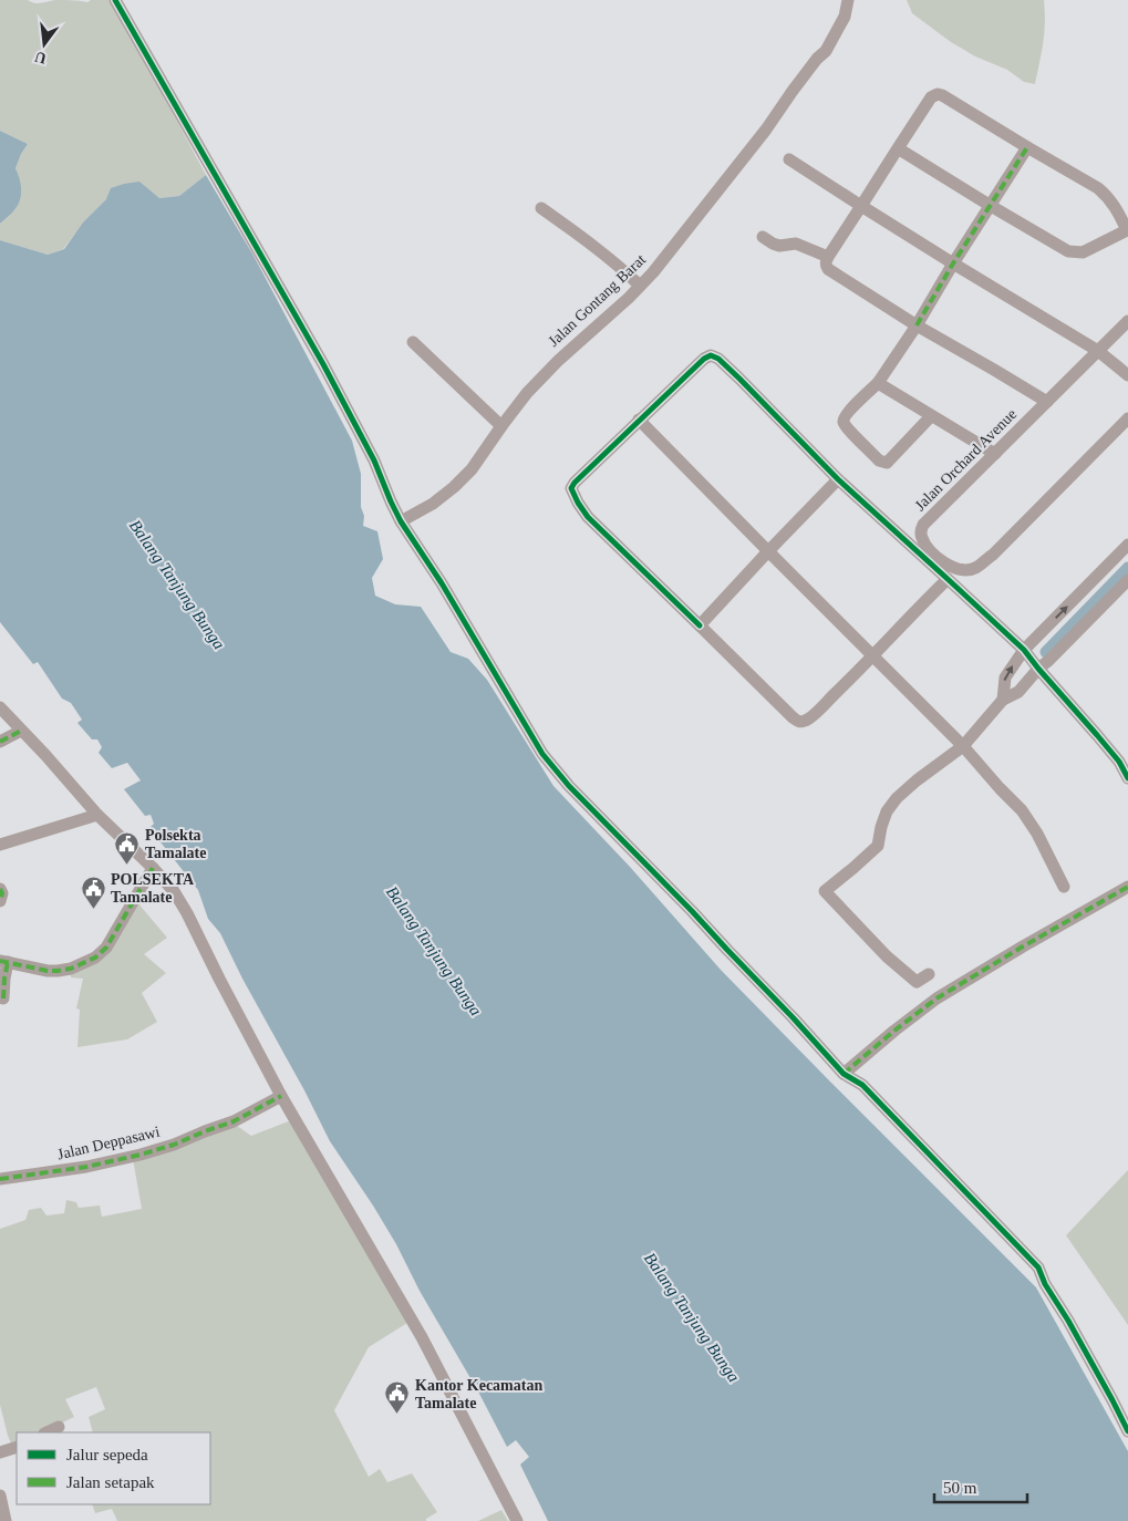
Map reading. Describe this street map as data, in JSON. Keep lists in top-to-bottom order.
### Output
{
  "streets": {
    "street": ["Jalan Gontang Barat", "Jalan Orchard Avenue", "Jalan Deppasawi"]
  },
  "water": ["Balang Tanjung Bunga"],
  "places": {
    "public building": ["Polsekta Tamalate", "POLSEKTA Tamalate", "Kantor Kecamatan Tamalate"]
  },
  "legend": ["Jalur sepeda", "Jalan setapak"],
  "scale_bar": "50 m",
  "north": "bottom"
}
